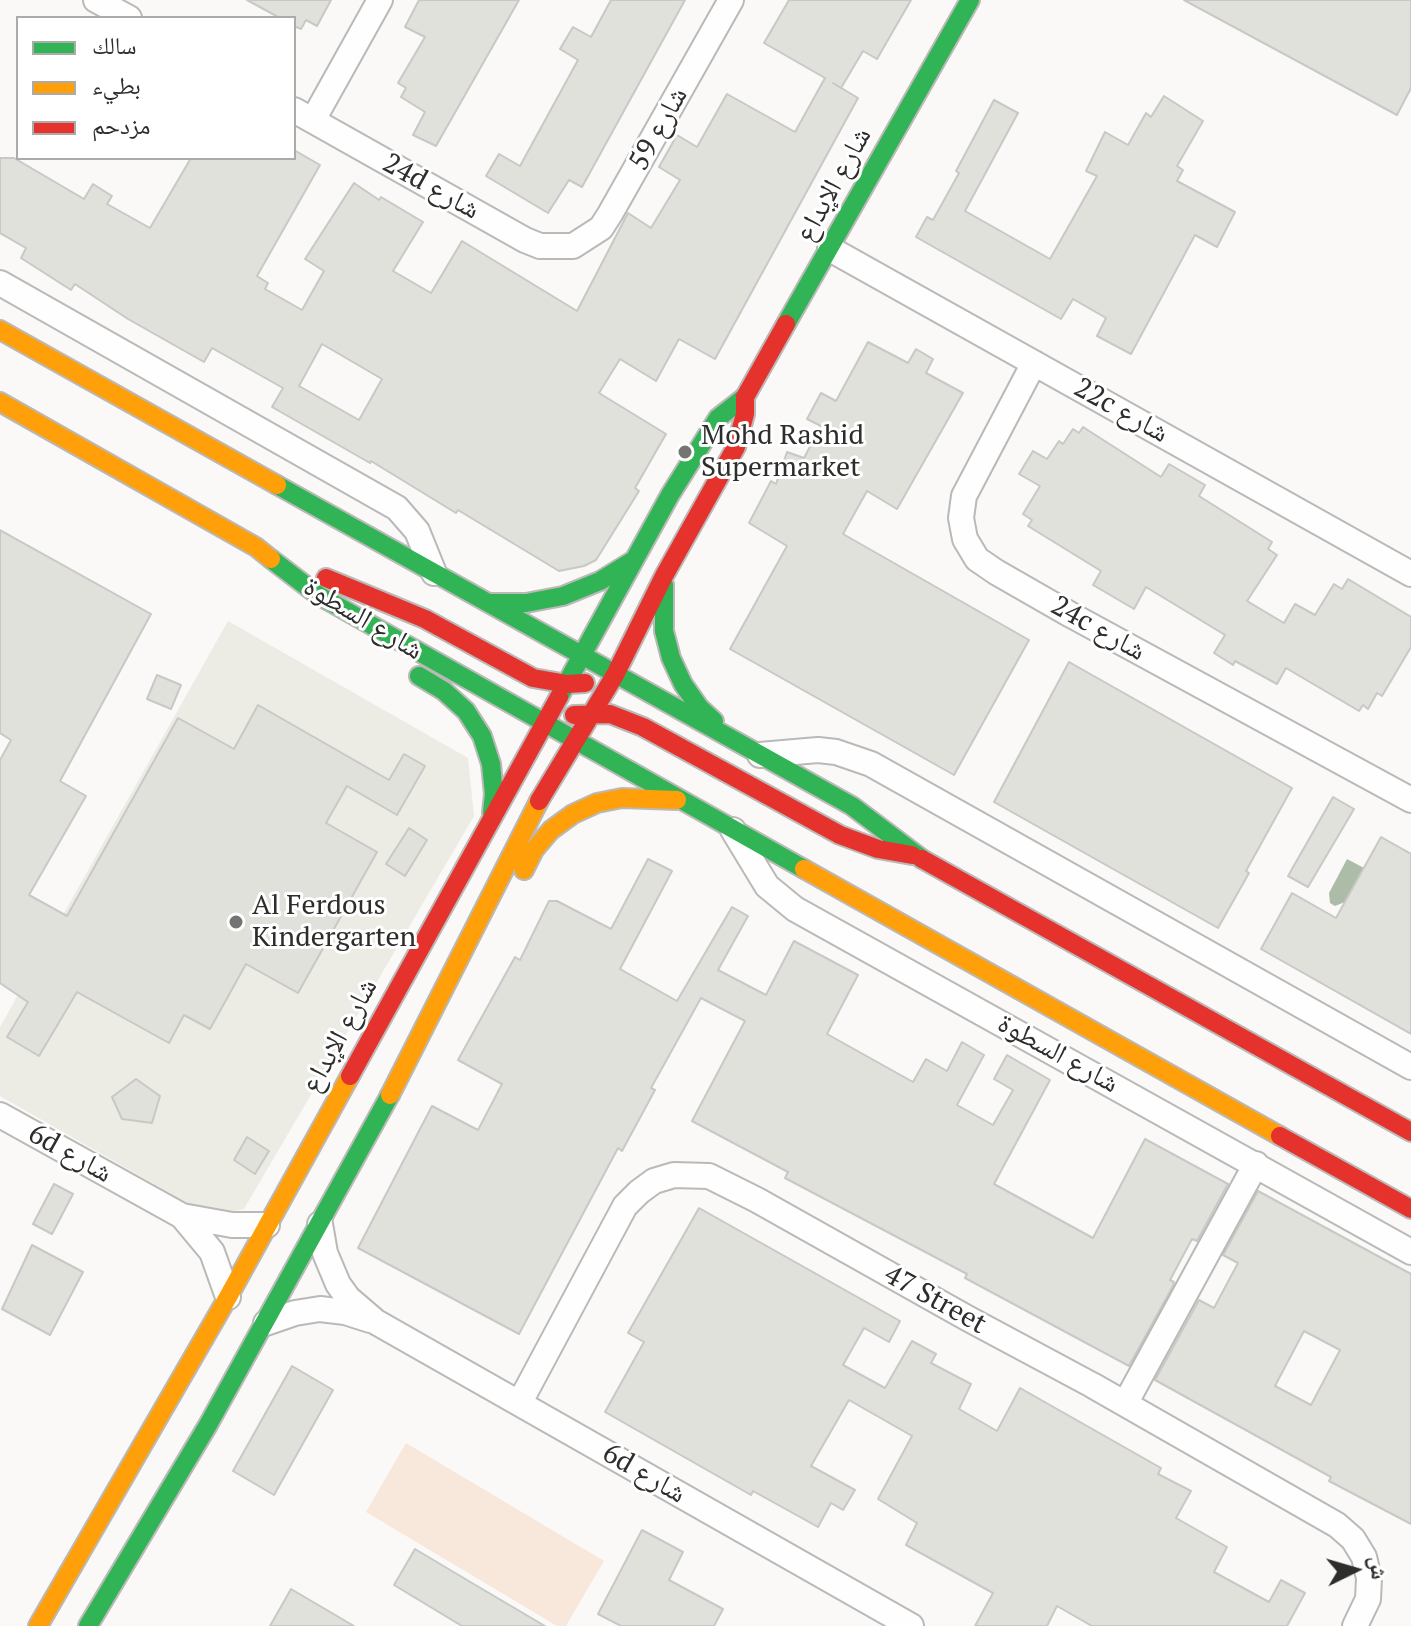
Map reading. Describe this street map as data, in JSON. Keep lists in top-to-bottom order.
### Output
{
  "streets": {
    "main road": ["شارع الإبداع", "شارع السطوة"],
    "street": [
      "شارع 59",
      "24d شارع",
      "22c شارع",
      "24c شارع",
      "6d شارع",
      "47 Street"
    ]
  },
  "crossings": [
    ["شارع 59", "24d شارع"],
    ["شارع الإبداع", "22c شارع"],
    ["شارع الإبداع", "شارع السطوة"],
    ["شارع الإبداع", "6d شارع"],
    ["22c شارع", "24c شارع"],
    ["6d شارع", "47 Street"]
  ],
  "places": ["Mohd Rashid Supermarket", "Al Ferdous Kindergarten"],
  "legend": ["سالك", "بطيء", "مزدحم"],
  "north": "right"
}
